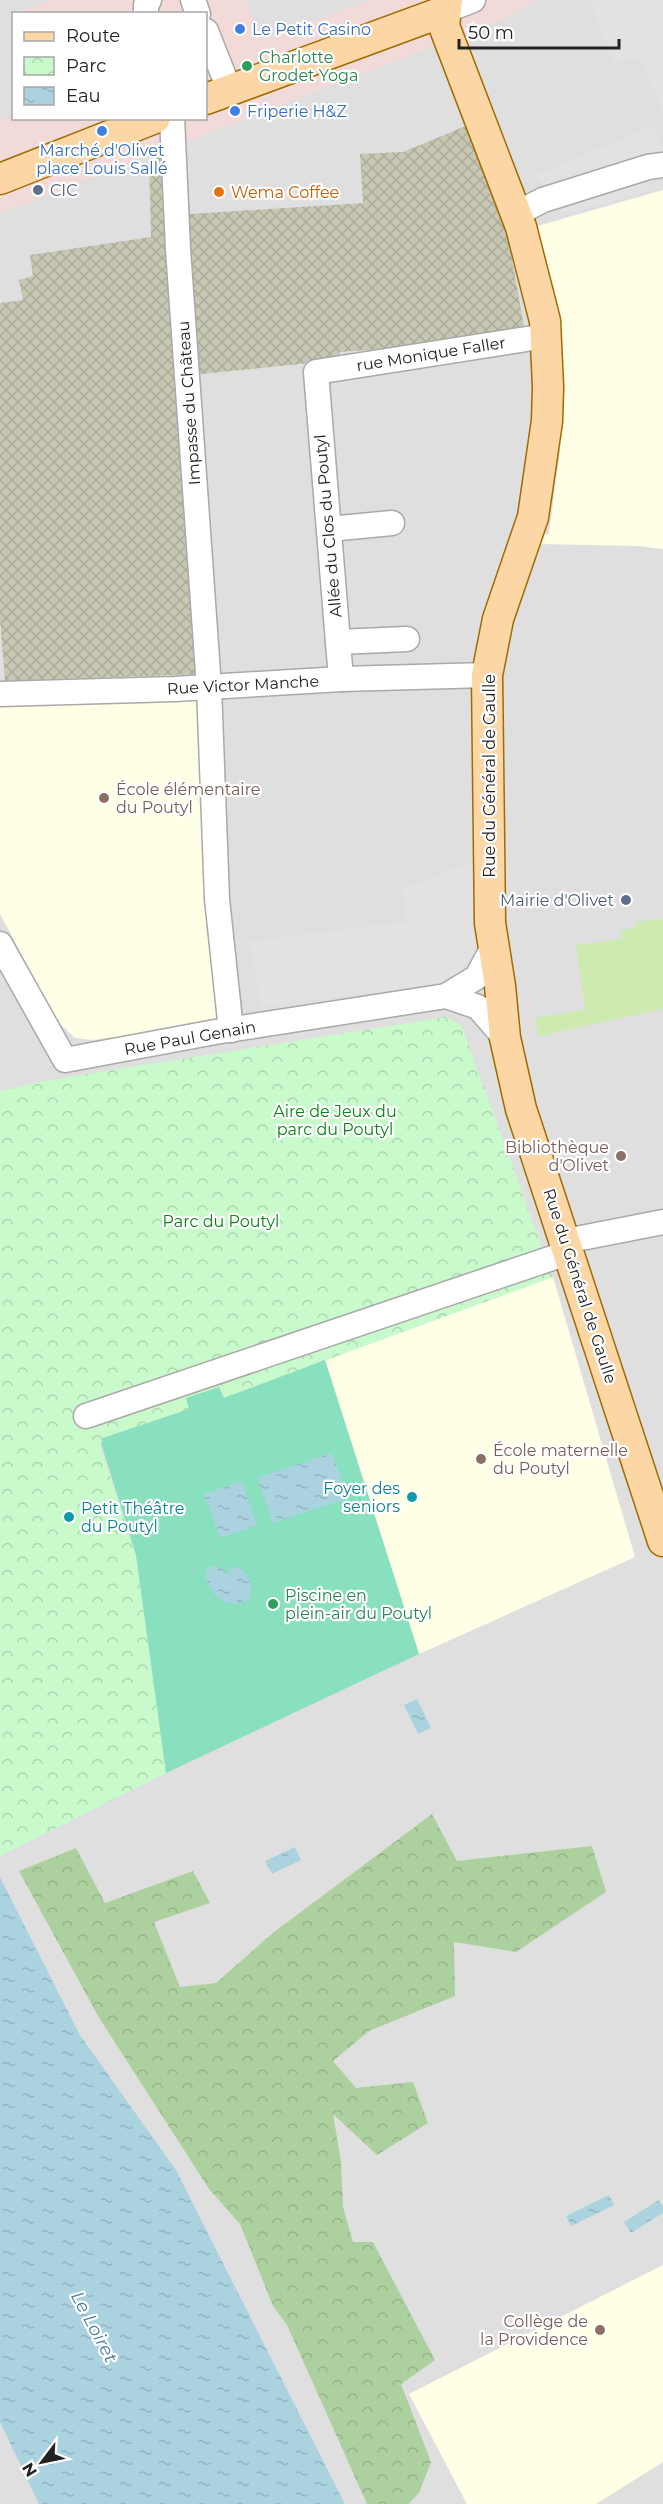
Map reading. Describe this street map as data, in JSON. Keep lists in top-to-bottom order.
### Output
{
  "streets": {
    "main road": ["Rue du Général de Gaulle"],
    "street": [
      "rue Monique Faller",
      "Impasse du Château",
      "Allée du Clos du Poutyl",
      "Rue Victor Manche",
      "Rue Paul Genain"
    ]
  },
  "crossings": [
    ["rue Monique Faller", "Allée du Clos du Poutyl"],
    ["rue Monique Faller", "Rue du Général de Gaulle"],
    ["Impasse du Château", "Rue Victor Manche"],
    ["Impasse du Château", "Rue Paul Genain"],
    ["Allée du Clos du Poutyl", "Rue Victor Manche"],
    ["Rue Victor Manche", "Rue du Général de Gaulle"],
    ["Rue du Général de Gaulle", "Rue Paul Genain"]
  ],
  "water": ["Le Loiret"],
  "parks": ["Aire de Jeux du parc du Poutyl", "Parc du Poutyl"],
  "places": [
    "Le Petit Casino",
    "Charlotte Grodet Yoga",
    "Friperie H&Z",
    "Marché d'Olivet place Louis Sallé",
    "CIC",
    "Wema Coffee",
    "École élémentaire du Poutyl",
    "Mairie d'Olivet",
    "Bibliothèque d'Olivet",
    "École maternelle du Poutyl",
    "Foyer des seniors",
    "Petit Théâtre du Poutyl",
    "Piscine en plein-air du Poutyl",
    "Collège de la Providence"
  ],
  "legend": ["Route", "Parc", "Eau"],
  "scale_bar": "50 m",
  "north": "bottom left"
}
